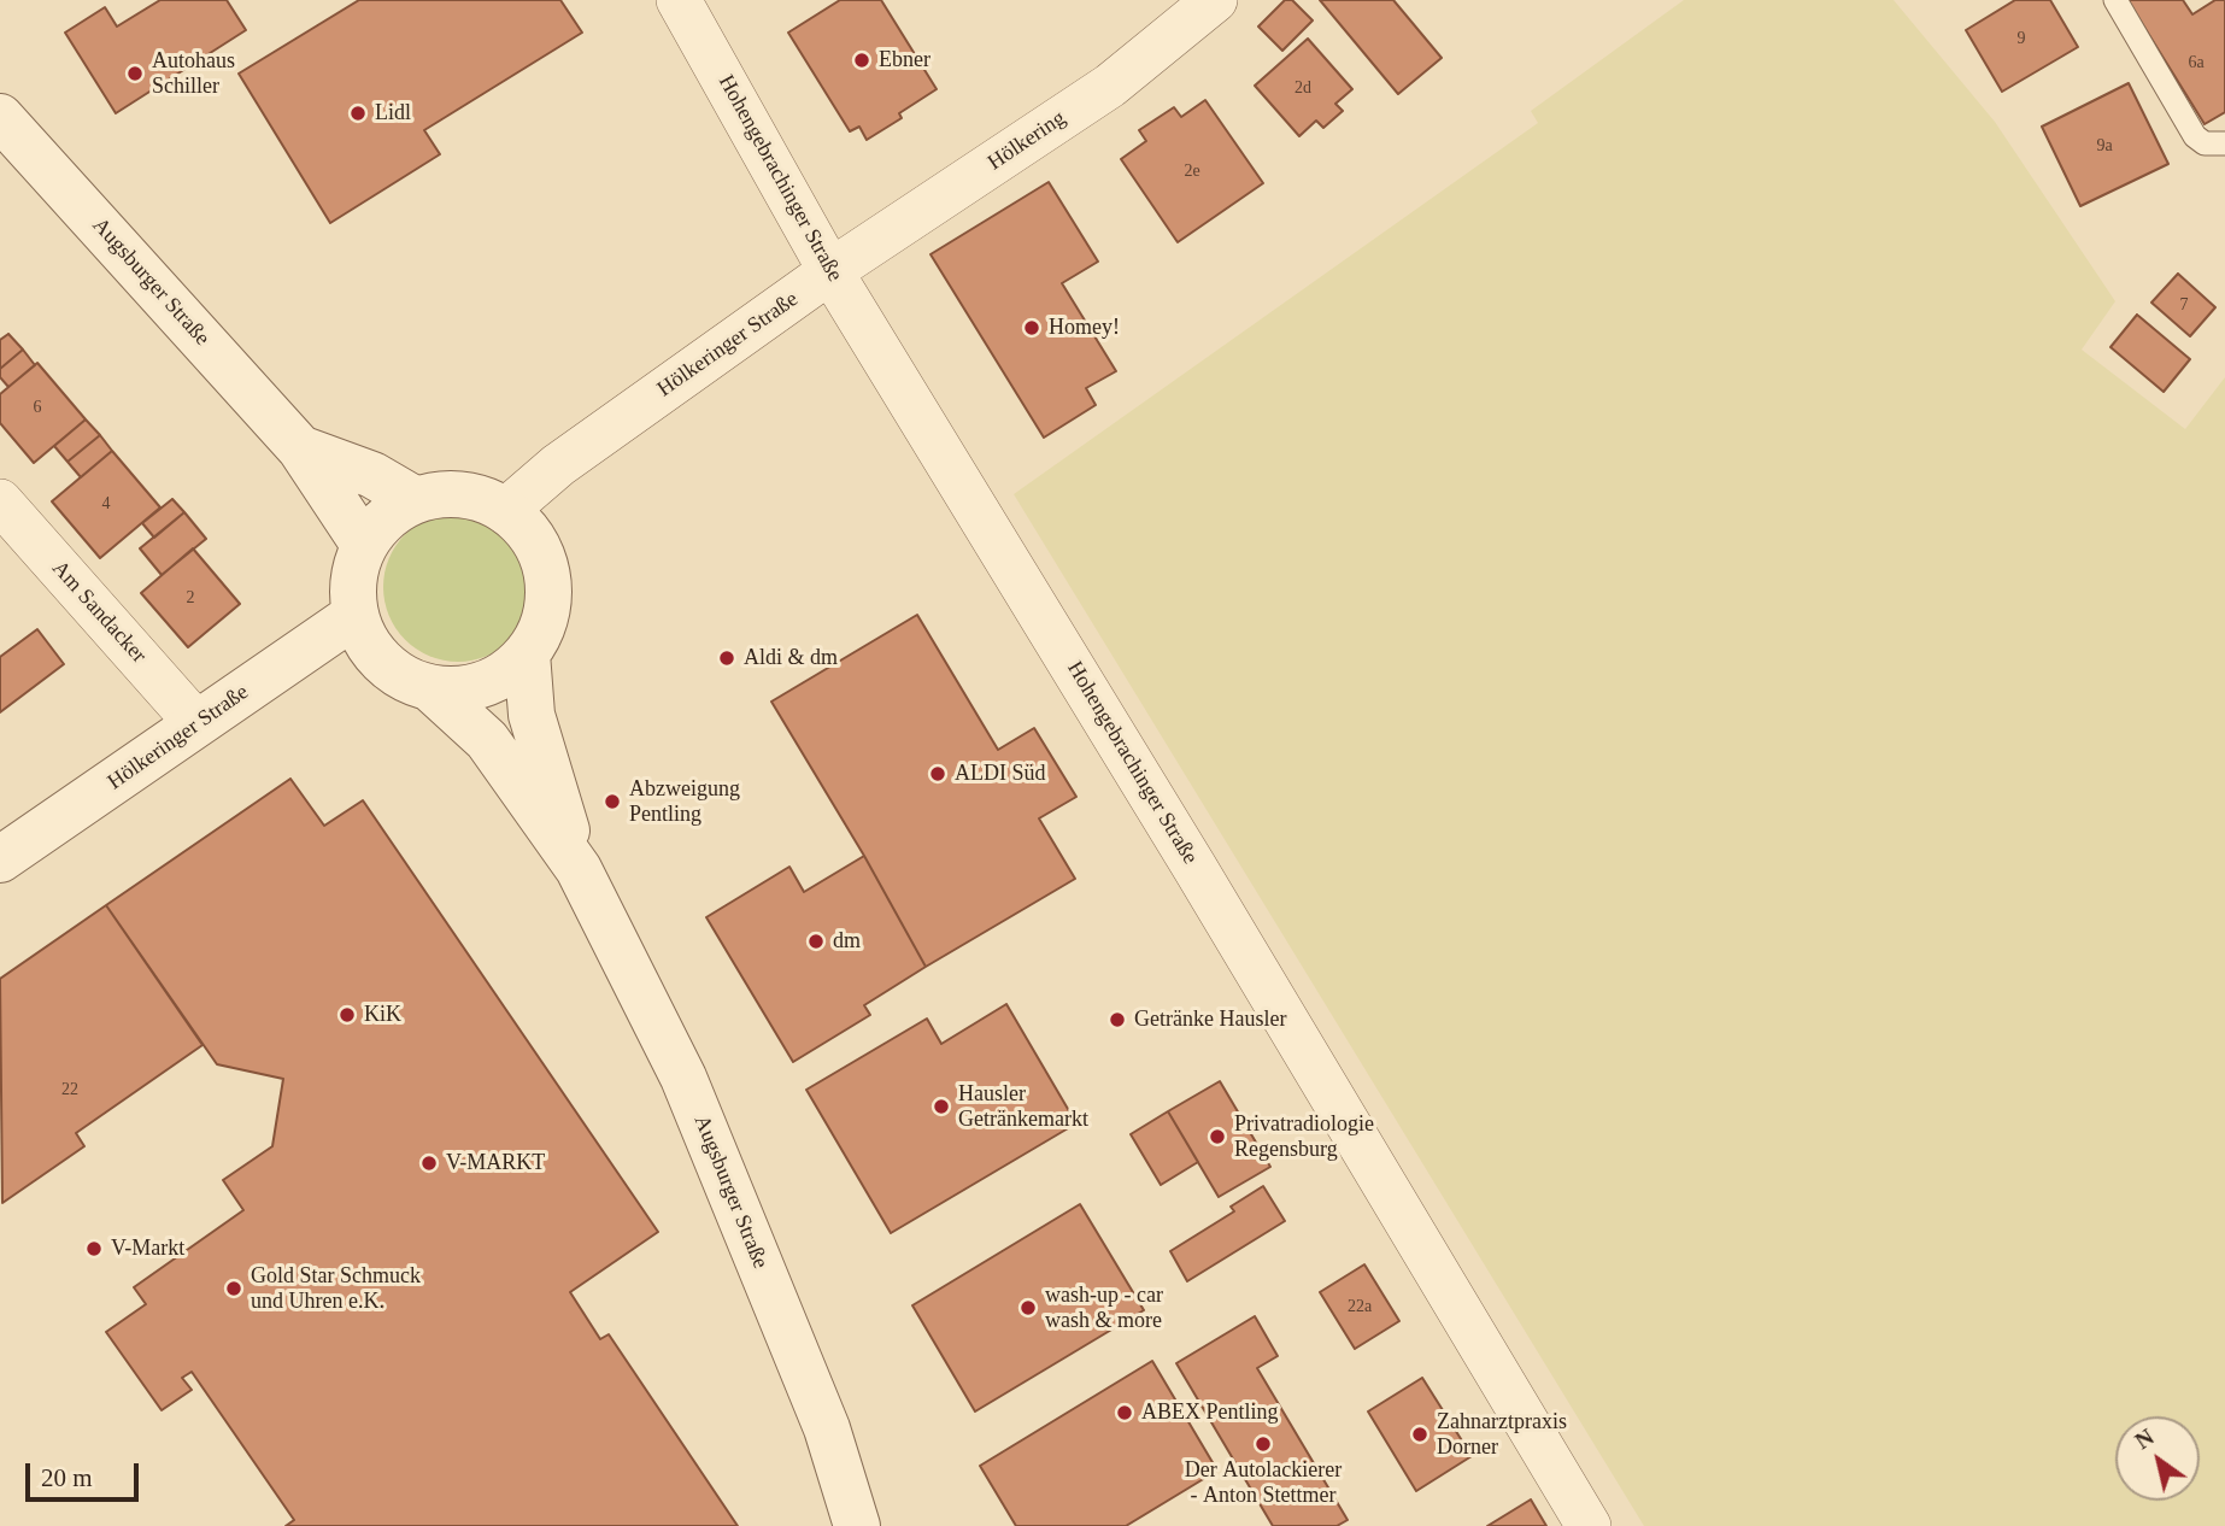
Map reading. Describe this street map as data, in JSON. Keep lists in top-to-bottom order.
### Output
{
  "streets": {
    "street": [
      "Hölkering",
      "Hohengebrachinger Straße",
      "Augsburger Straße",
      "Hölkeringer Straße",
      "Am Sandacker"
    ]
  },
  "crossings": [
    ["Hölkering", "Hohengebrachinger Straße"],
    ["Hölkering", "Hölkeringer Straße"],
    ["Hohengebrachinger Straße", "Hölkeringer Straße"],
    ["Augsburger Straße", "Hölkeringer Straße"],
    ["Hölkeringer Straße", "Am Sandacker"]
  ],
  "places": [
    "Ebner",
    "Autohaus Schiller",
    "Lidl",
    "Homey!",
    "Aldi & dm",
    "ALDI Süd",
    "Abzweigung Pentling",
    "dm",
    "KiK",
    "Getränke Hausler",
    "Hausler Getränkemarkt",
    "Privatradiologie Regensburg",
    "V-MARKT",
    "V-Markt",
    "Gold Star Schmuck und Uhren e.K.",
    "wash-up - car wash & more",
    "ABEX Pentling",
    "Zahnarztpraxis Dorner",
    "Der Autolackierer - Anton Stettmer"
  ],
  "house_numbers": [
    "9",
    "6a",
    "2d",
    "9a",
    "2e",
    "7",
    "6",
    "4",
    "2",
    "22",
    "22a"
  ],
  "scale_bar": "20 m",
  "north": "top left"
}
